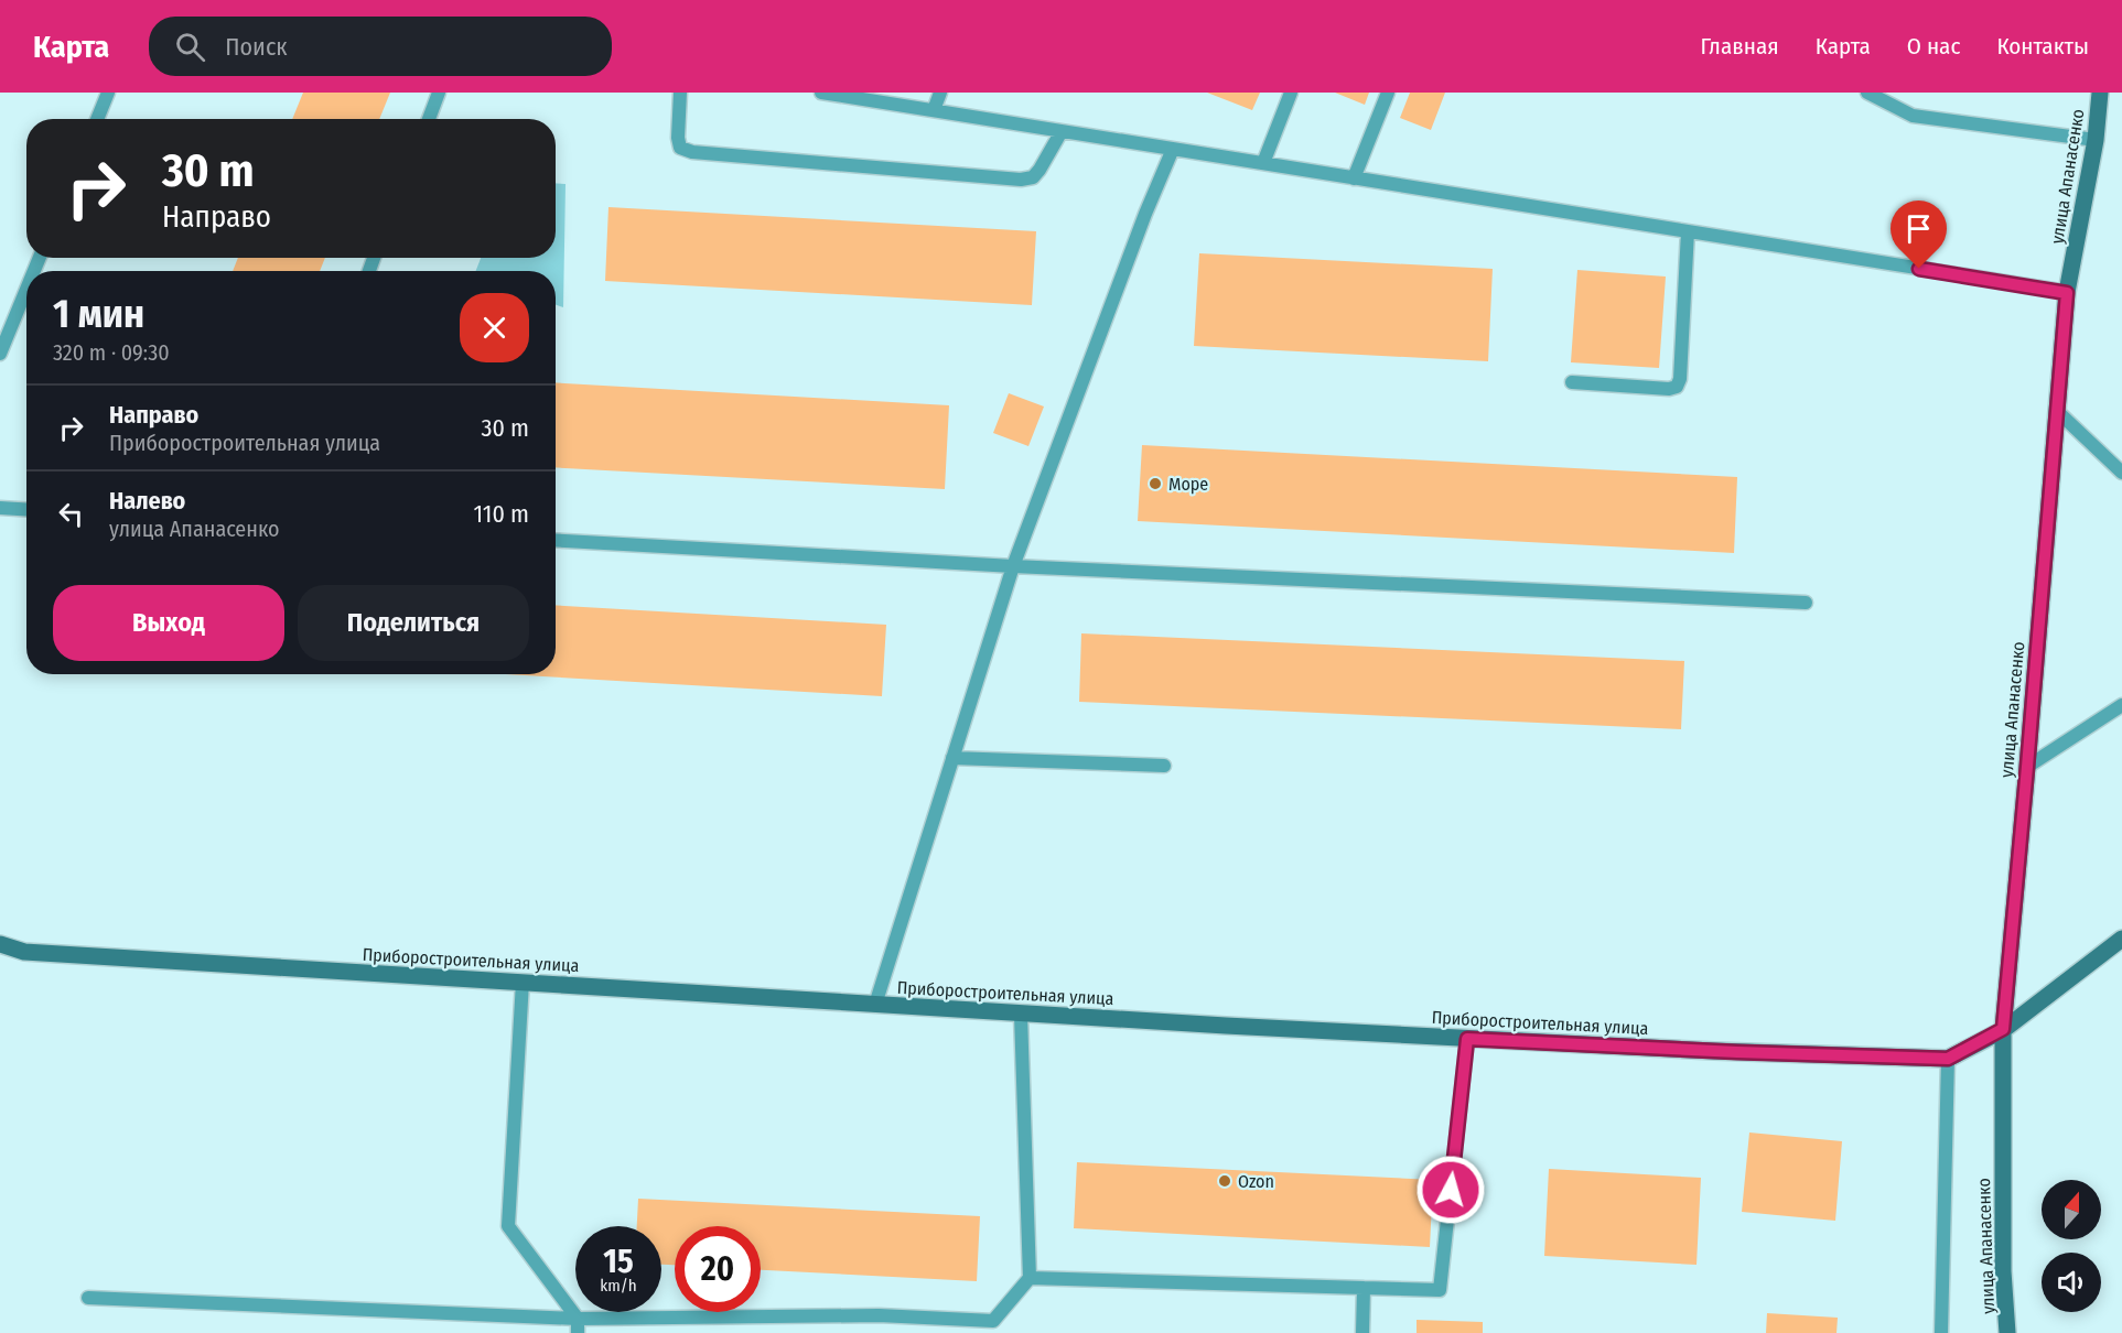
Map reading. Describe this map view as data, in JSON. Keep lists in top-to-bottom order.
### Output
{
  "streets": {
    "main road": ["улица Апанасенко", "Приборостроительная улица"]
  },
  "crossings": [
    ["улица Апанасенко", "Приборостроительная улица"]
  ],
  "places": ["Море", "Ozon"],
  "north": "top",
  "page": {
    "header": "Карта",
    "search": "Поиск",
    "nav": [
      "Главная",
      "Карта",
      "О нас",
      "Контакты"
    ],
    "turn": ["30 m", "Направо"],
    "heading": ["1 мин", "320 m · 09:30"],
    "list": [
      {
        "name": "Направо",
        "note": "Приборостроительная улица",
        "value": "30 m"
      },
      {
        "name": "Налево",
        "note": "улица Апанасенко",
        "value": "110 m"
      }
    ],
    "buttons": ["Выход", "Поделиться"],
    "speed": "15 km/h",
    "limit": "20"
  }
}
